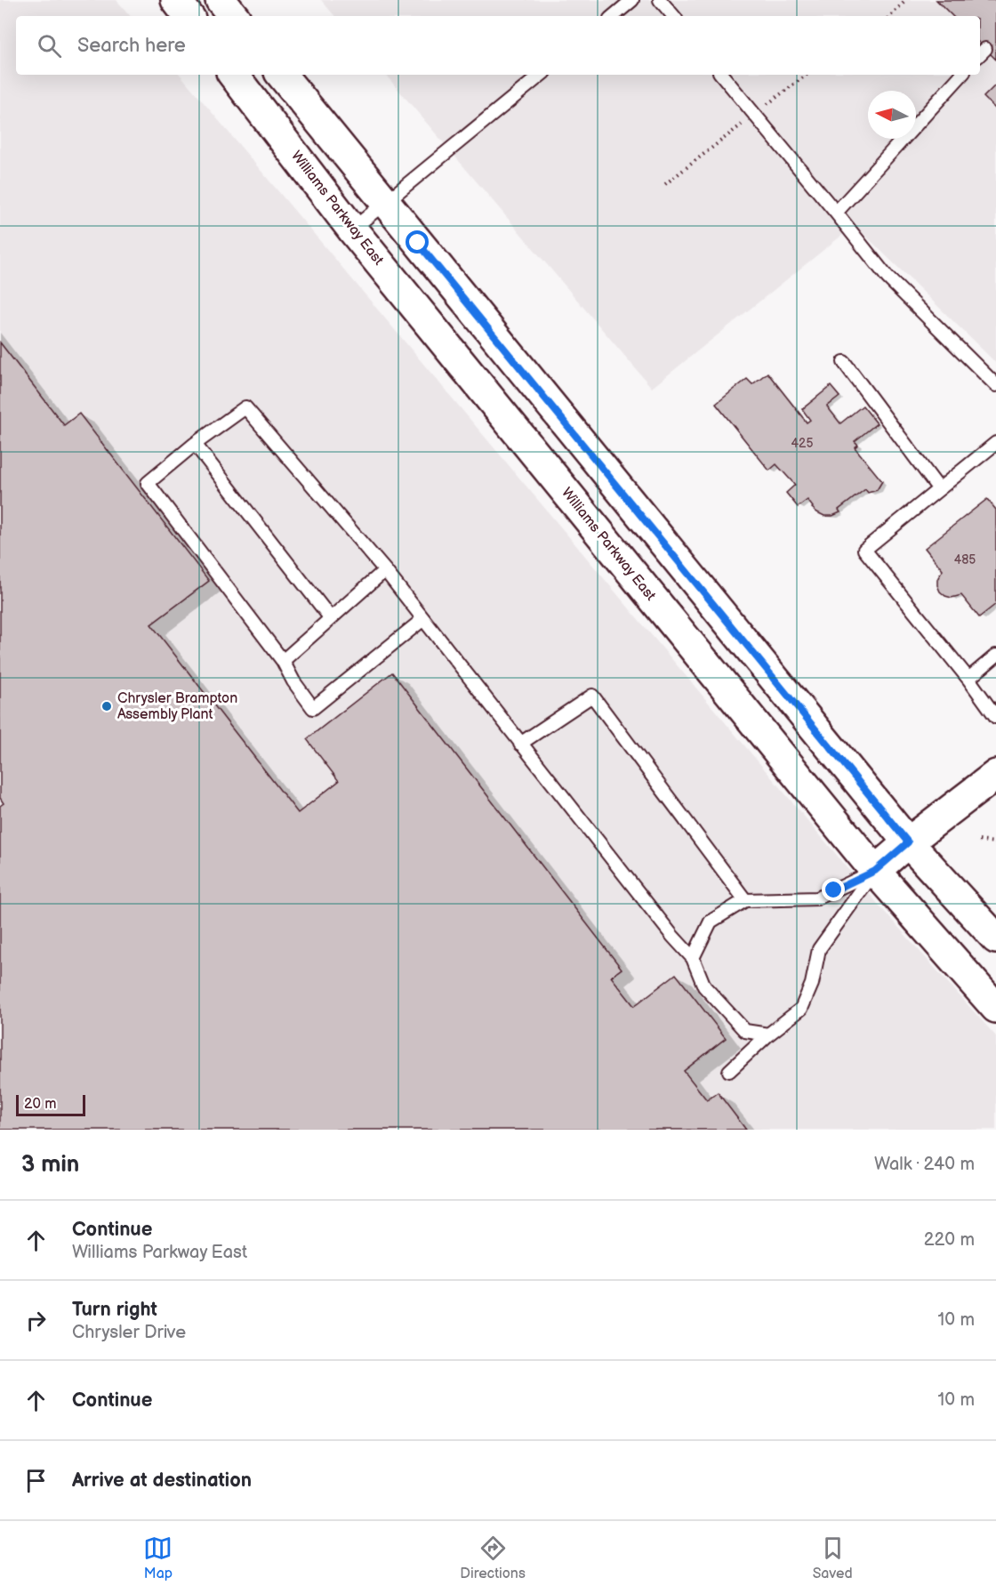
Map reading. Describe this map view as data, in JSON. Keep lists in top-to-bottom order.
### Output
{
  "streets": {
    "main road": ["Williams Parkway East"]
  },
  "places": ["Chrysler Brampton Assembly Plant"],
  "house_numbers": ["425", "485"],
  "scale_bar": "20 m",
  "north": "left",
  "page": {
    "search": "Search here",
    "scale": "20 m",
    "heading": ["3 min", "Walk · 240 m"],
    "list": [
      ["Continue", "Williams Parkway East", "220 m"],
      ["Turn right", "Chrysler Drive", "10 m"],
      ["Continue", "10 m"],
      "Arrive at destination"
    ],
    "nav": ["Map", "Directions", "Saved"]
  }
}
